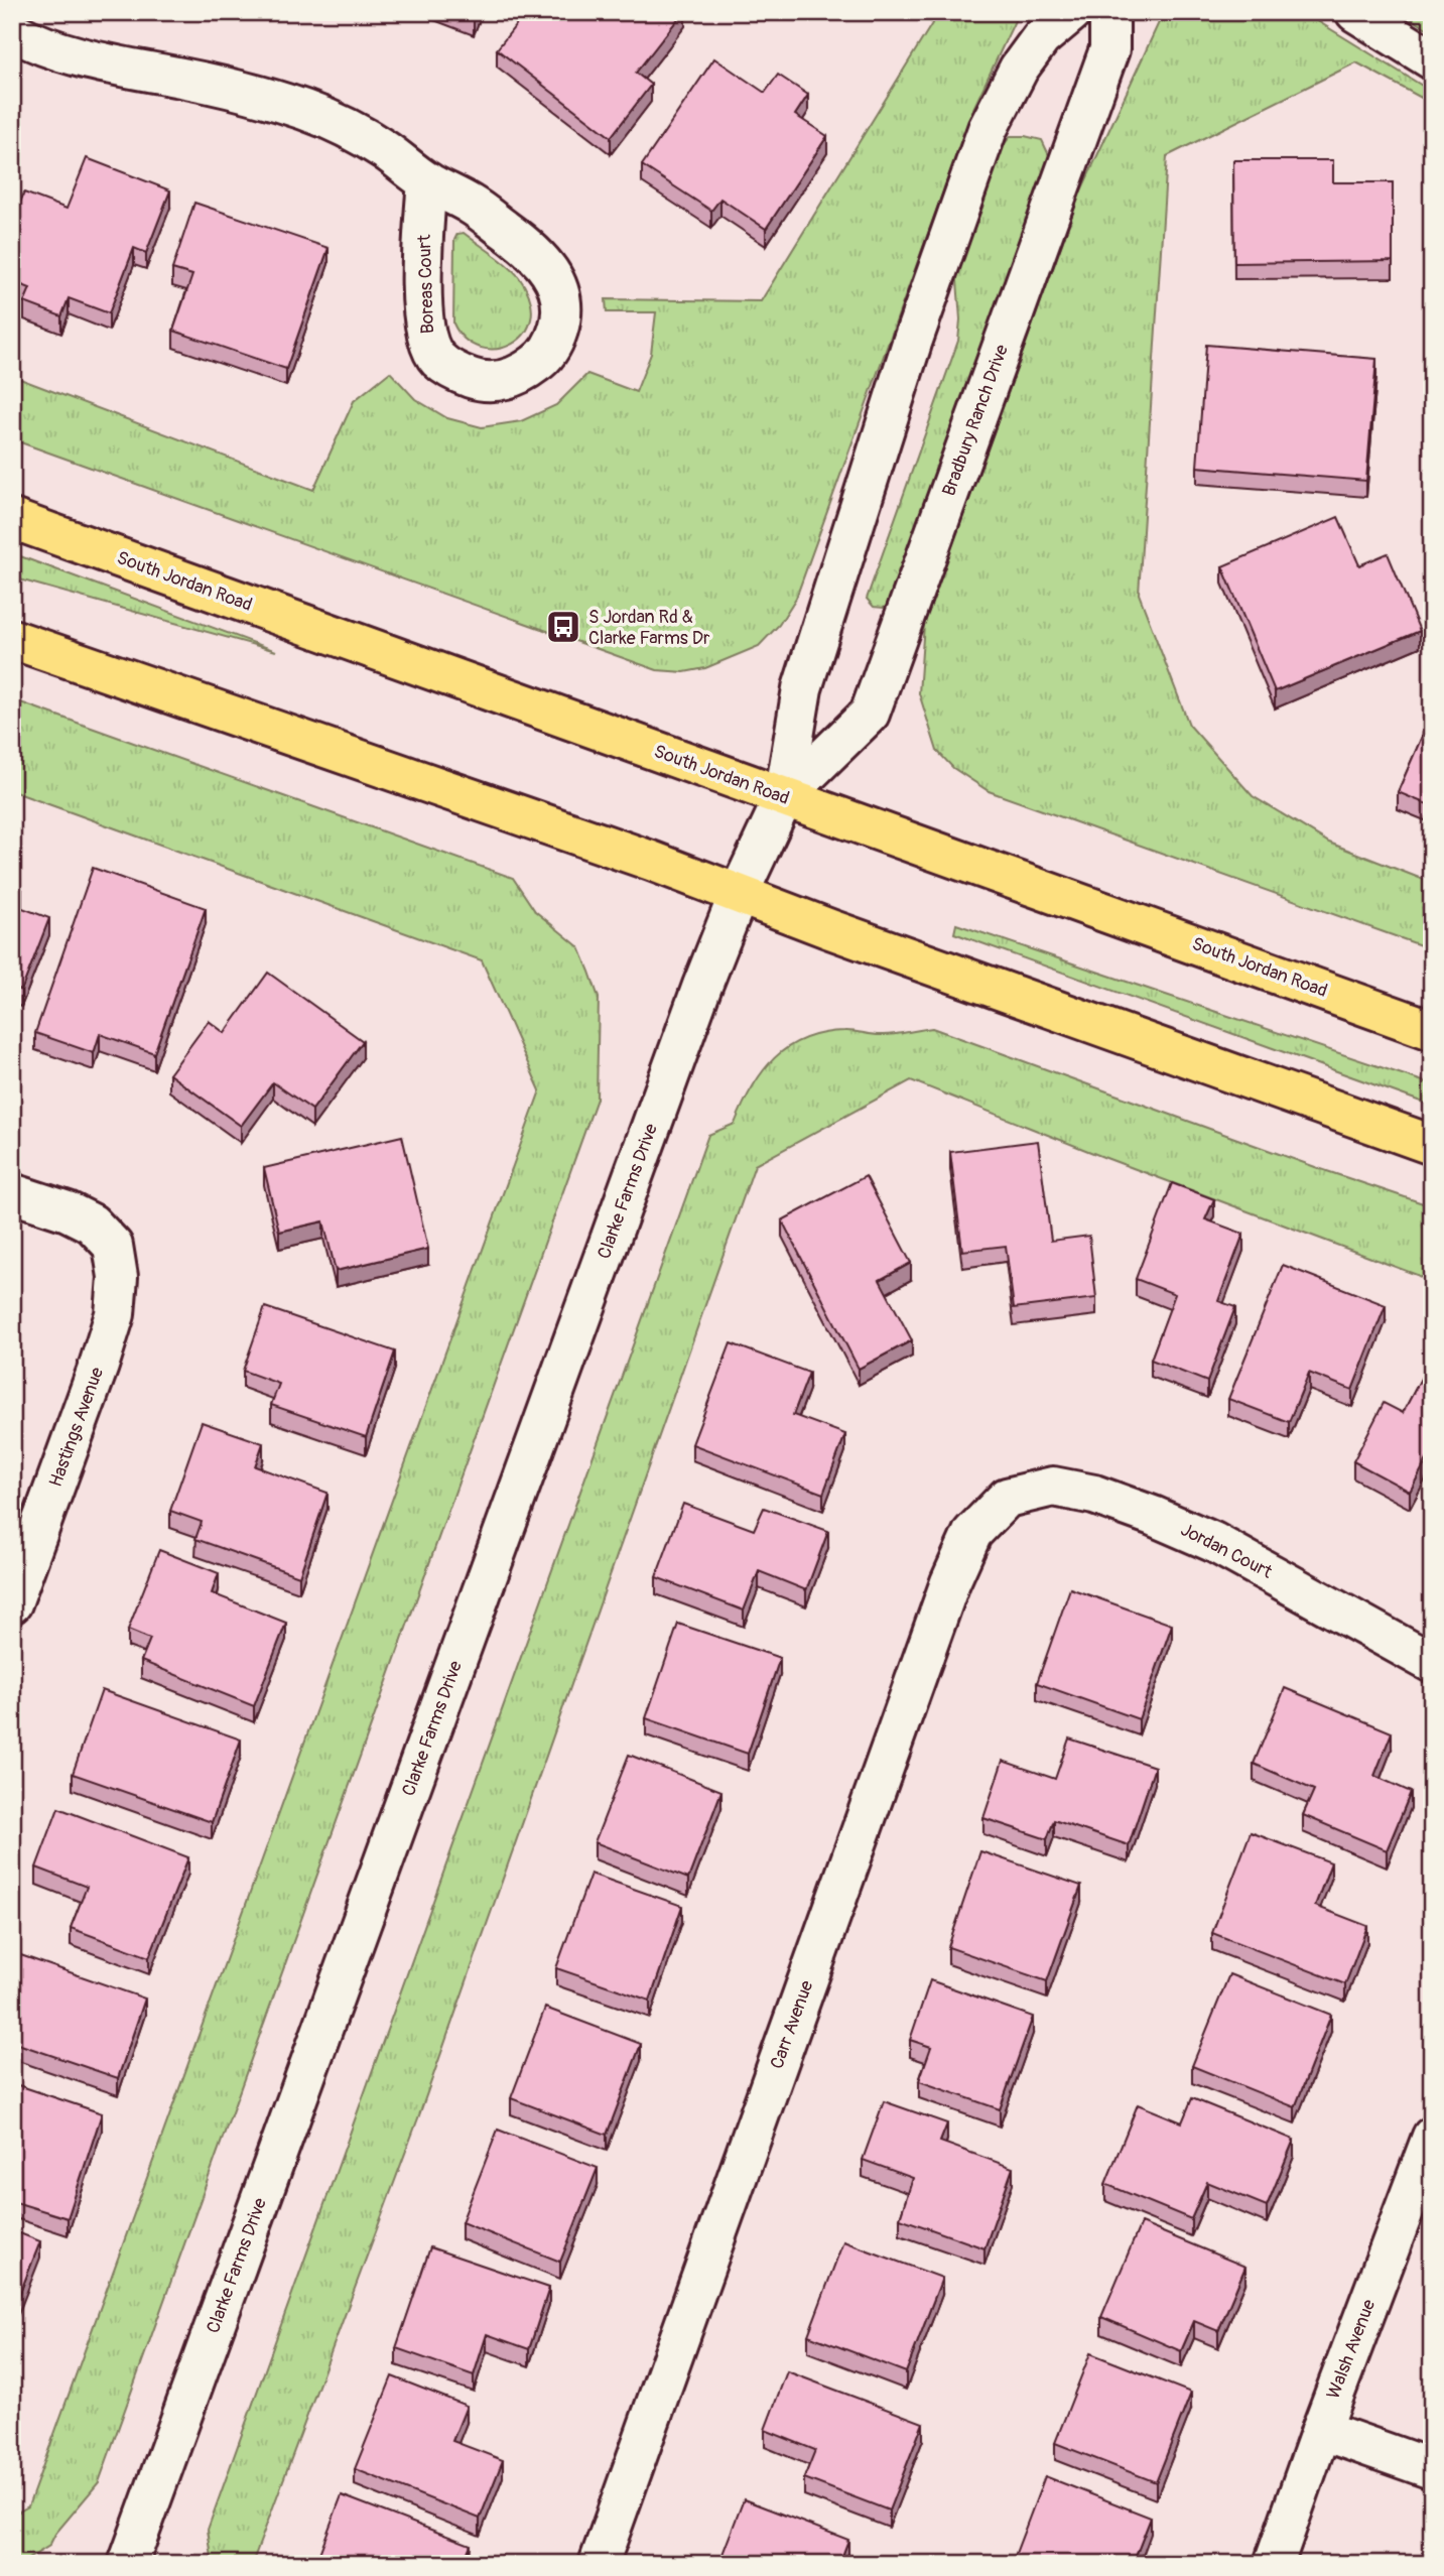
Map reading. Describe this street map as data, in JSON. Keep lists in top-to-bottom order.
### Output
{
  "streets": {
    "main road": ["South Jordan Road"],
    "street": [
      "Boreas Court",
      "Bradbury Ranch Drive",
      "Clarke Farms Drive",
      "Hastings Avenue",
      "Jordan Court",
      "Carr Avenue",
      "Walsh Avenue"
    ]
  },
  "crossings": [
    ["Bradbury Ranch Drive", "South Jordan Road"],
    ["Bradbury Ranch Drive", "Clarke Farms Drive"],
    ["Jordan Court", "Carr Avenue"]
  ],
  "places": {
    "bus stop": ["S Jordan Rd & Clarke Farms Dr"]
  }
}
